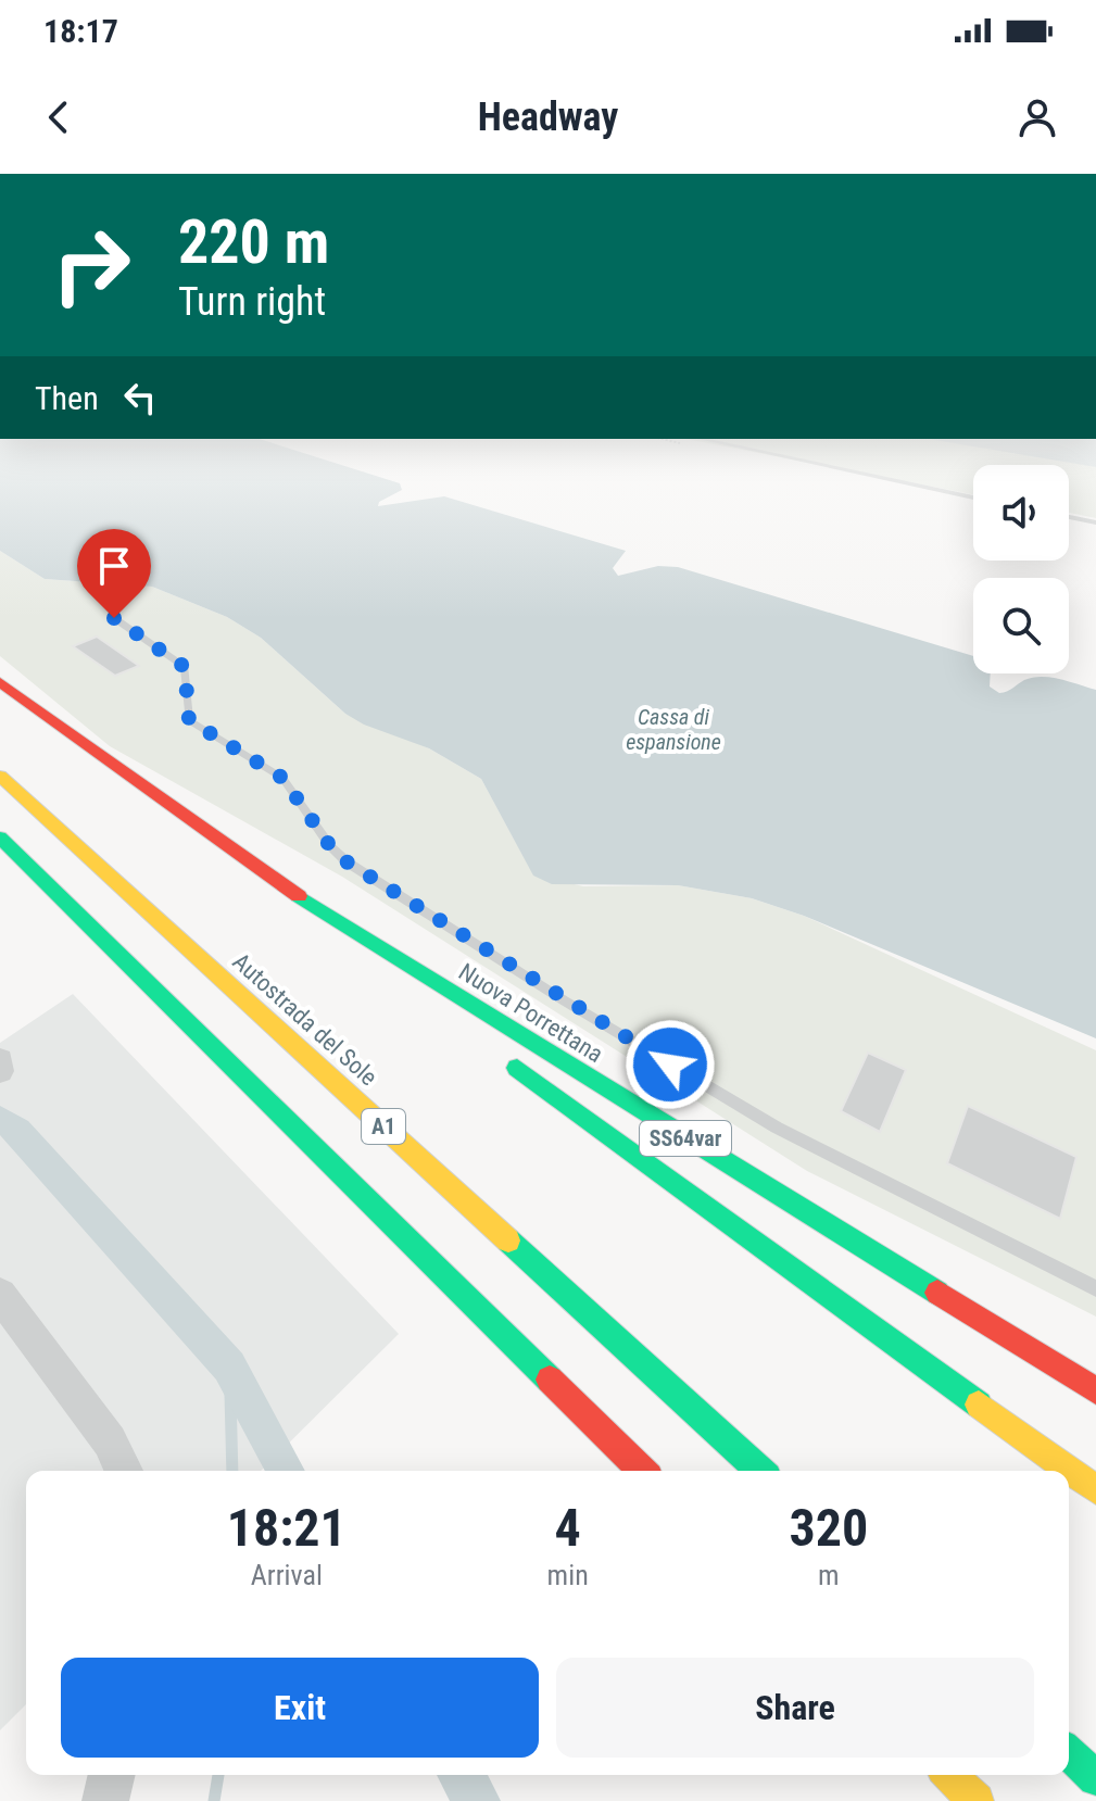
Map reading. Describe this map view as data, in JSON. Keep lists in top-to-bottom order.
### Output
{
  "streets": {
    "highway": [
      "Nuova Porrettana",
      "Autostrada del Sole",
      "A1",
      "SS64var"
    ]
  },
  "water": ["Cassa di espansione"],
  "page": {
    "status": "18:17",
    "header": "Headway",
    "turn": ["220 m", "Turn right"],
    "then": "Then",
    "eta": [
      "18:21",
      "Arrival",
      "4",
      "min",
      "320",
      "m"
    ],
    "buttons": ["Exit", "Share"]
  }
}
